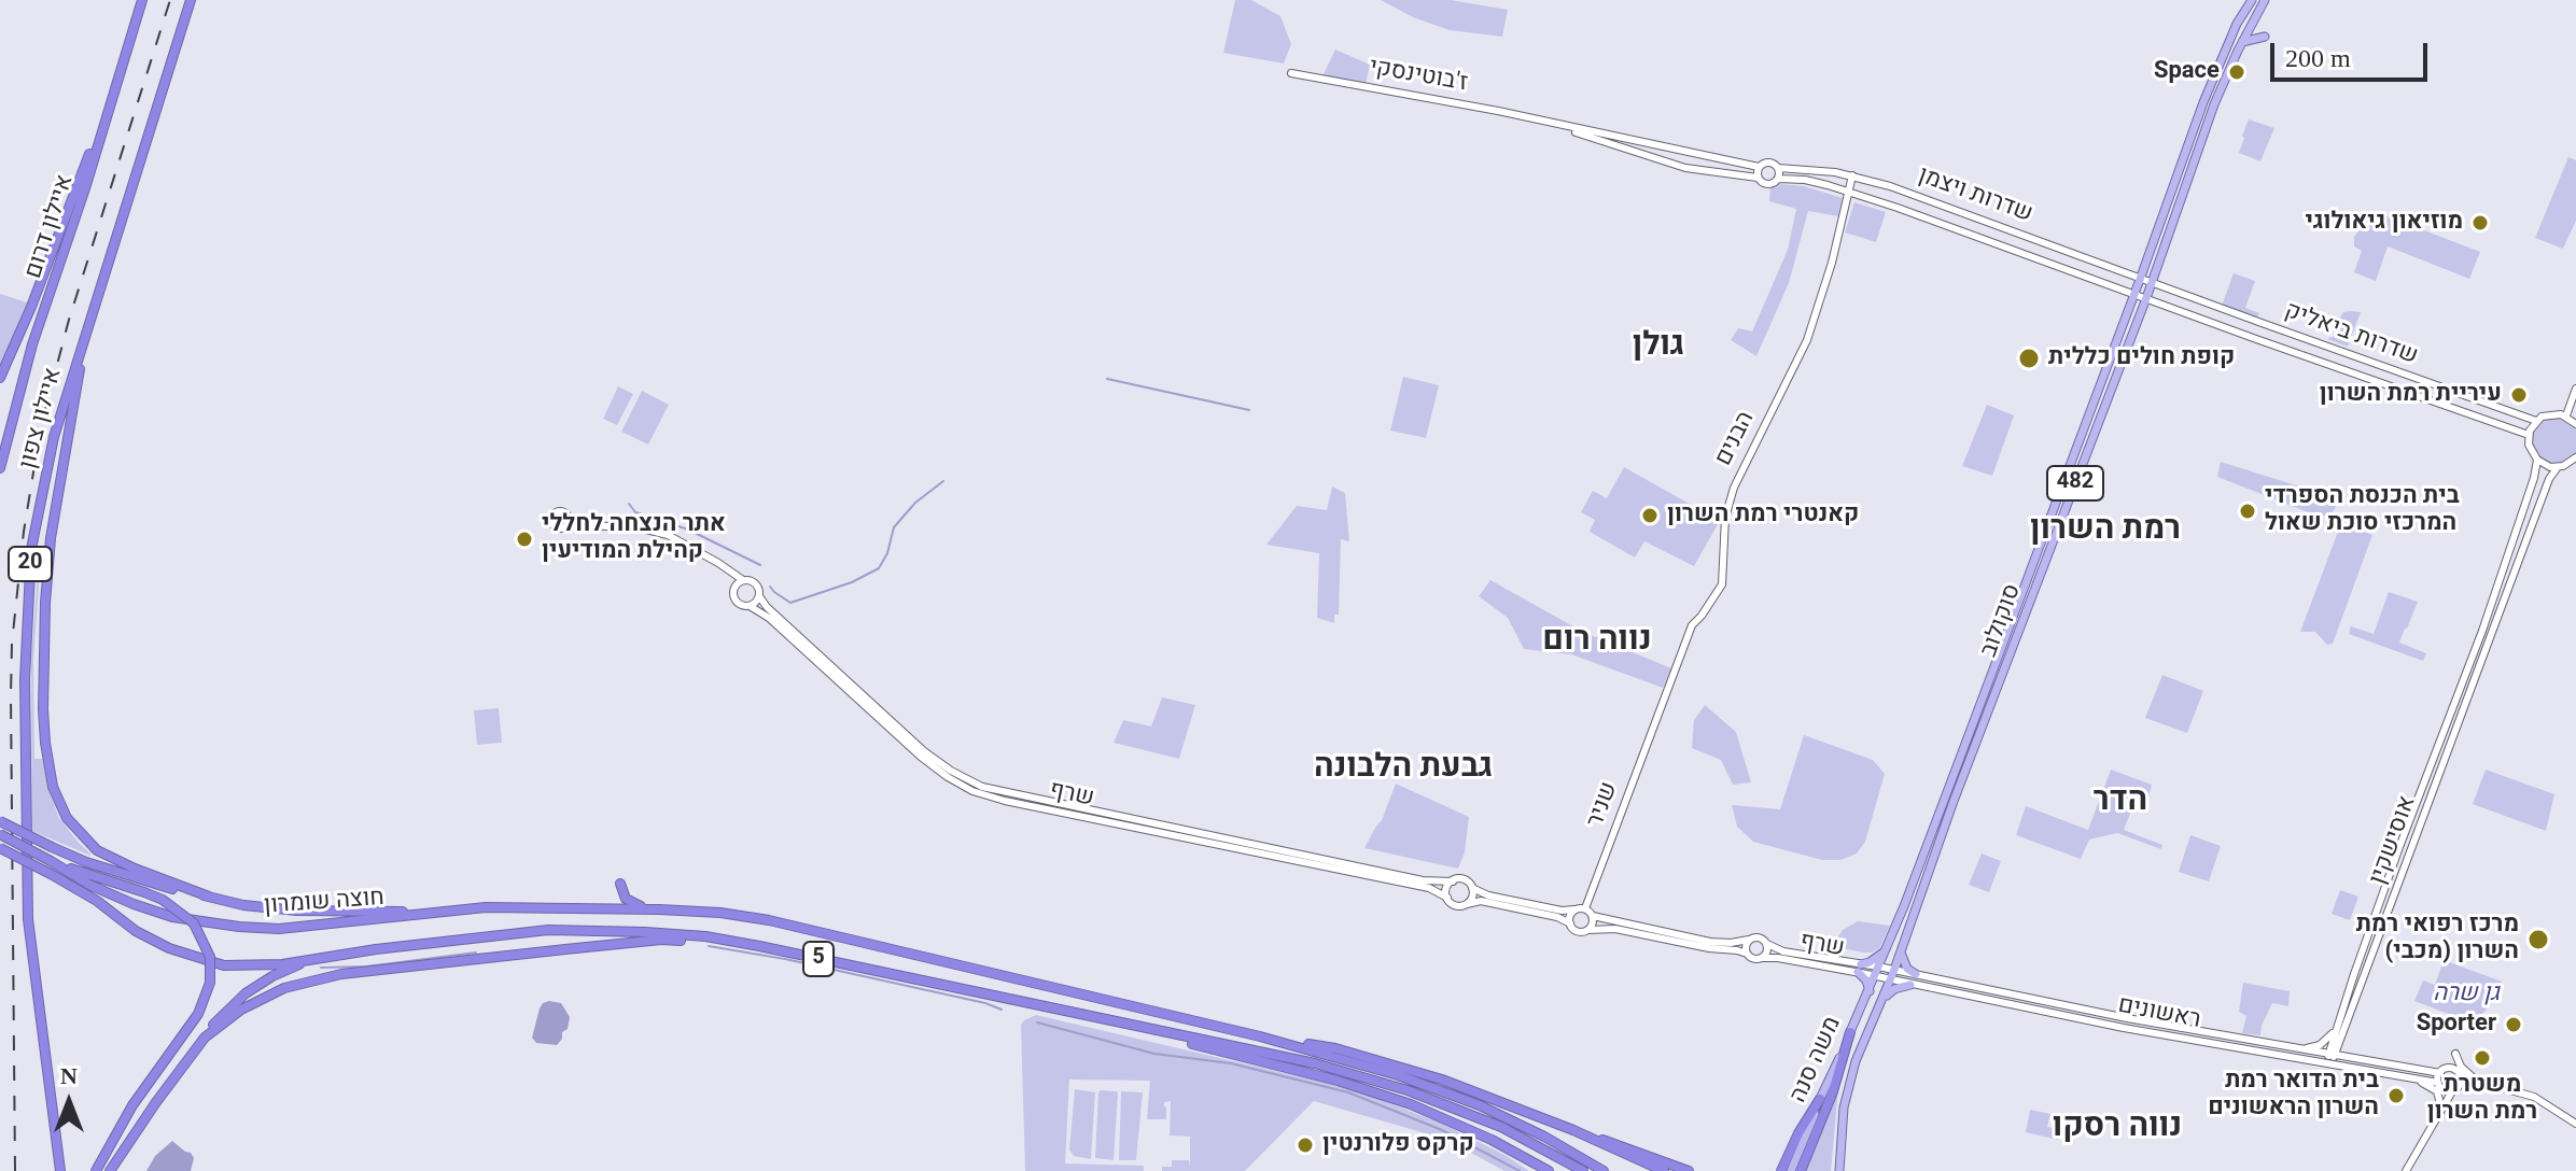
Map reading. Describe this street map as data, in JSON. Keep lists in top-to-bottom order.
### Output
{
  "streets": {
    "highway": [
      "איילון דרום",
      "איילון צפון",
      "20",
      "חוצה שומרון",
      "5"
    ],
    "main road": ["482", "סוקולוב", "משה סנה"],
    "street": [
      "ז'בוטינסקי",
      "שדרות ויצמן",
      "שדרות ביאליק",
      "הבנים",
      "שרף",
      "שניר",
      "אוסישקין",
      "ראשונים"
    ]
  },
  "crossings": [
    ["ז'בוטינסקי", "שדרות ויצמן"],
    ["שדרות ויצמן", "שדרות ביאליק"],
    ["שדרות ויצמן", "הבנים"],
    ["שדרות ויצמן", "סוקולוב"],
    ["שדרות ביאליק", "סוקולוב"],
    ["הבנים", "שניר"],
    ["סוקולוב", "שרף"],
    ["סוקולוב", "ראשונים"],
    ["סוקולוב", "משה סנה"],
    ["שרף", "ראשונים"],
    ["שרף", "משה סנה"],
    ["אוסישקין", "ראשונים"],
    ["חוצה שומרון", "5"],
    ["ראשונים", "משה סנה"]
  ],
  "districts": [
    "גולן",
    "רמת השרון",
    "נווה רום",
    "גבעת הלבונה",
    "הדר",
    "נווה רסקו"
  ],
  "parks": ["גן שרה"],
  "places": [
    "Space",
    "מוזיאון גיאולוגי",
    "קופת חולים כללית",
    "עיריית רמת השרון",
    "בית הכנסת הספרדי המרכזי סוכת שאול",
    "קאנטרי רמת השרון",
    "אתר הנצחה לחללי קהילת המודיעין",
    "מרכז רפואי רמת השרון (מכבי)",
    "Sporter",
    "משטרת רמת השרון",
    "בית הדואר רמת השרון הראשונים",
    "קרקס פלורנטין"
  ],
  "scale_bar": "200 m",
  "north": "top"
}
